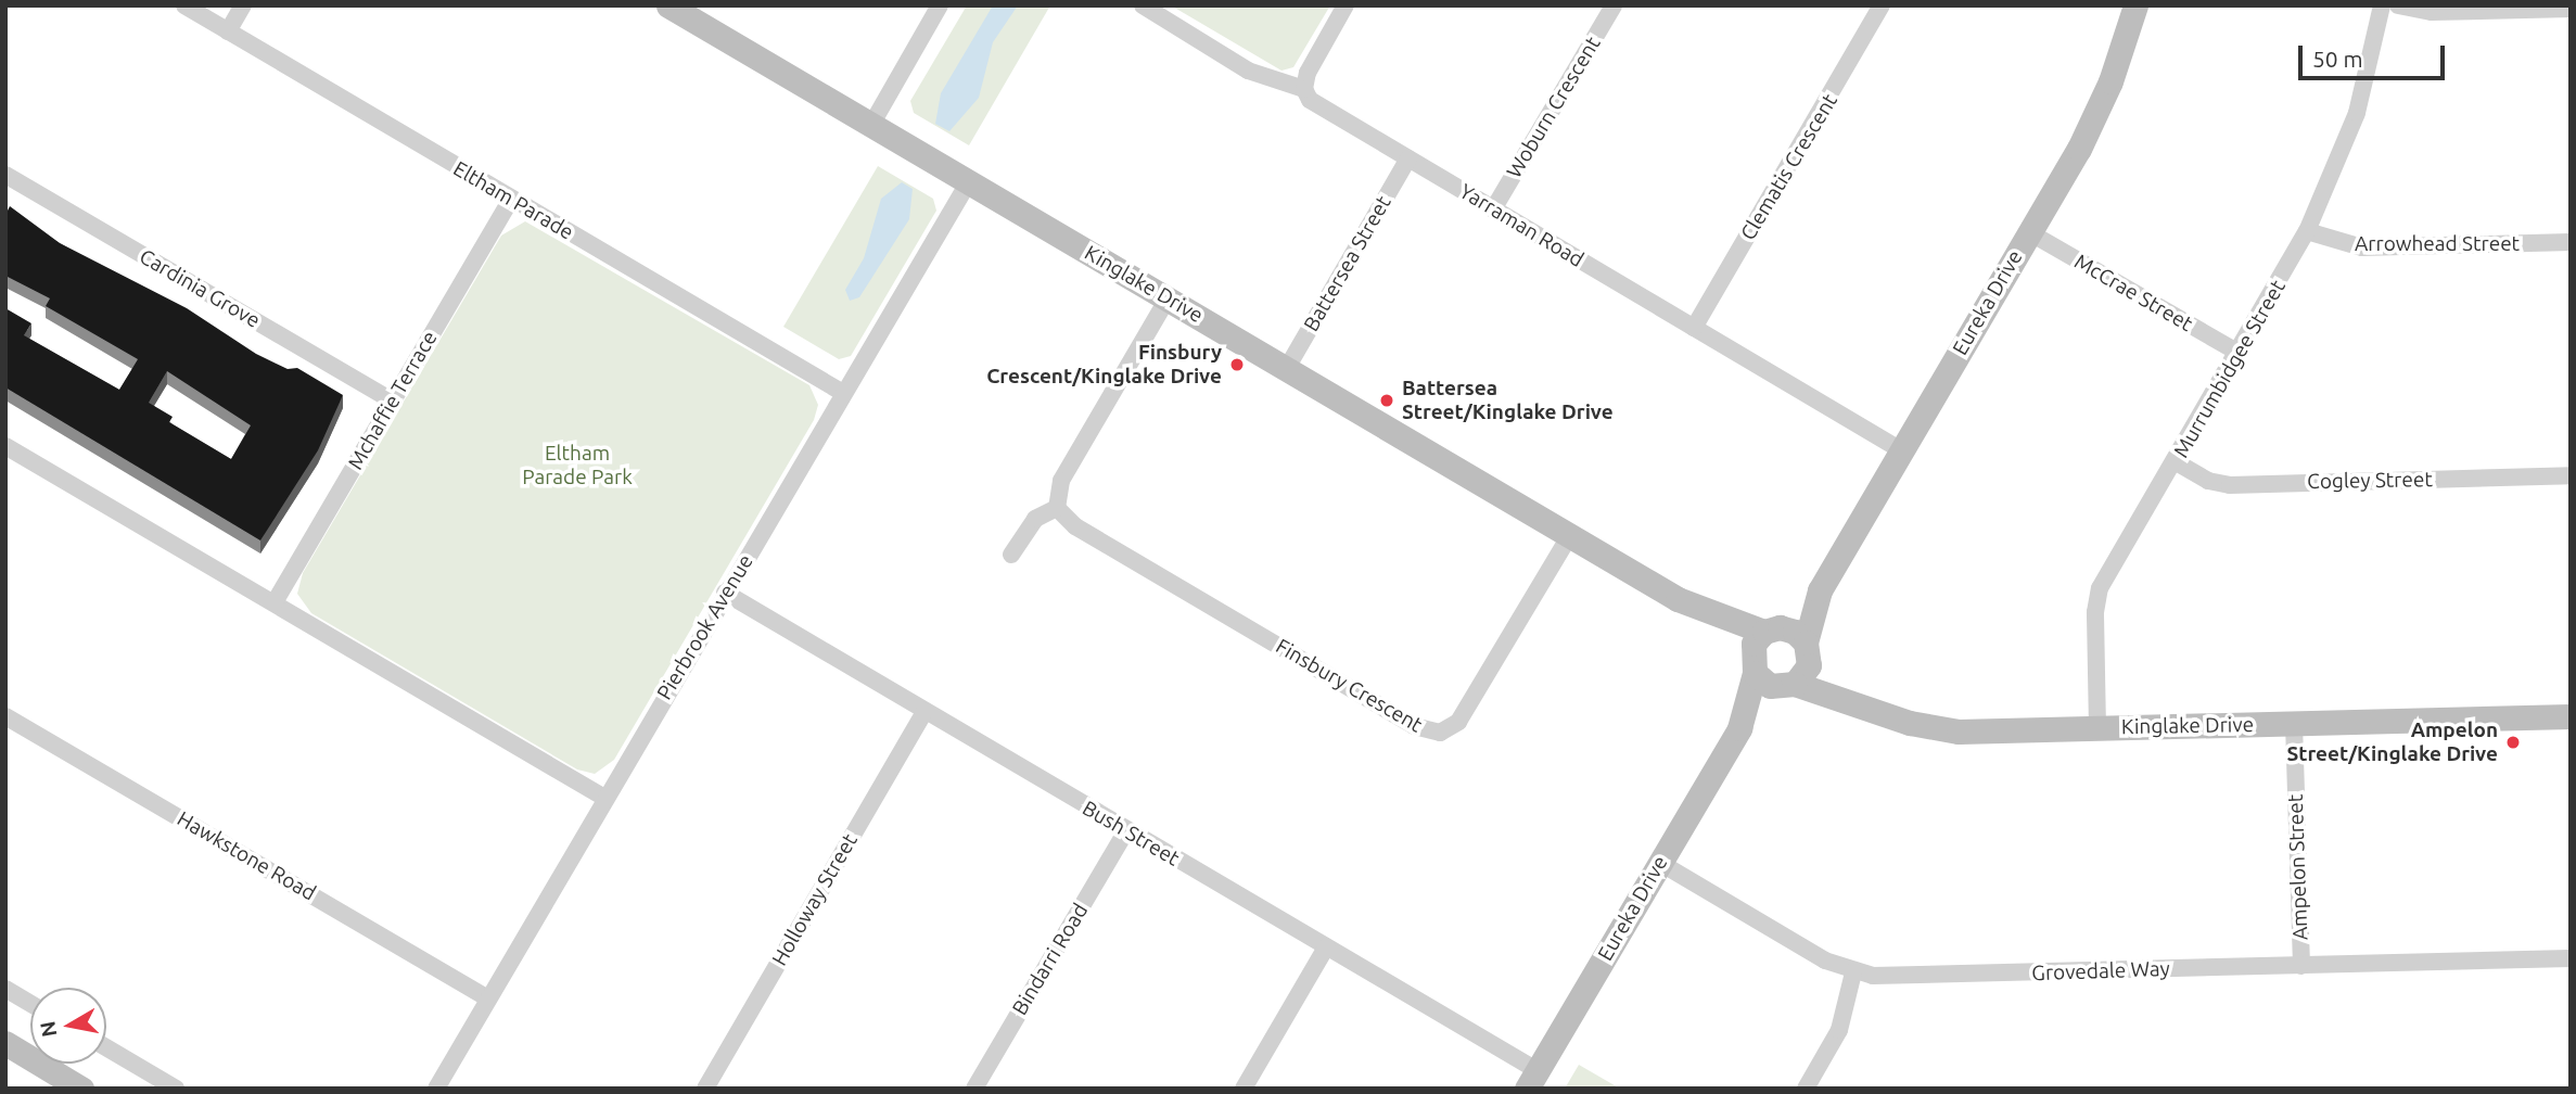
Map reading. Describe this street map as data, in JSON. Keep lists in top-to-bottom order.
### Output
{
  "streets": {
    "street": [
      "Woburn Crescent",
      "Clematis Crescent",
      "Eltham Parade",
      "Yarraman Road",
      "Arrowhead Street",
      "Battersea Street",
      "Kinglake Drive",
      "Cardinia Grove",
      "McCrae Street",
      "Eureka Drive",
      "Murrumbidgee Street",
      "Mchaffie Terrace",
      "Cogley Street",
      "Pierbrook Avenue",
      "Finsbury Crescent",
      "Bush Street",
      "Hawkstone Road",
      "Ampelon Street",
      "Holloway Street",
      "Bindarri Road",
      "Grovedale Way"
    ]
  },
  "crossings": [
    ["Woburn Crescent", "Yarraman Road"],
    ["Clematis Crescent", "Yarraman Road"],
    ["Eltham Parade", "Mchaffie Terrace"],
    ["Eltham Parade", "Pierbrook Avenue"],
    ["Yarraman Road", "Battersea Street"],
    ["Yarraman Road", "Eureka Drive"],
    ["Arrowhead Street", "Murrumbidgee Street"],
    ["Battersea Street", "Kinglake Drive"],
    ["Kinglake Drive", "Eureka Drive"],
    ["Kinglake Drive", "Murrumbidgee Street"],
    ["Kinglake Drive", "Pierbrook Avenue"],
    ["Kinglake Drive", "Finsbury Crescent"],
    ["Kinglake Drive", "Ampelon Street"],
    ["Cardinia Grove", "Mchaffie Terrace"],
    ["McCrae Street", "Eureka Drive"],
    ["McCrae Street", "Murrumbidgee Street"],
    ["Eureka Drive", "Bush Street"],
    ["Eureka Drive", "Grovedale Way"],
    ["Murrumbidgee Street", "Cogley Street"],
    ["Pierbrook Avenue", "Bush Street"],
    ["Pierbrook Avenue", "Hawkstone Road"],
    ["Bush Street", "Holloway Street"],
    ["Bush Street", "Bindarri Road"],
    ["Ampelon Street", "Grovedale Way"]
  ],
  "parks": ["Eltham Parade Park"],
  "places": ["Finsbury Crescent/Kinglake Drive", "Battersea Street/Kinglake Drive", "Ampelon Street/Kinglake Drive"],
  "scale_bar": "50 m",
  "north": "left"
}
